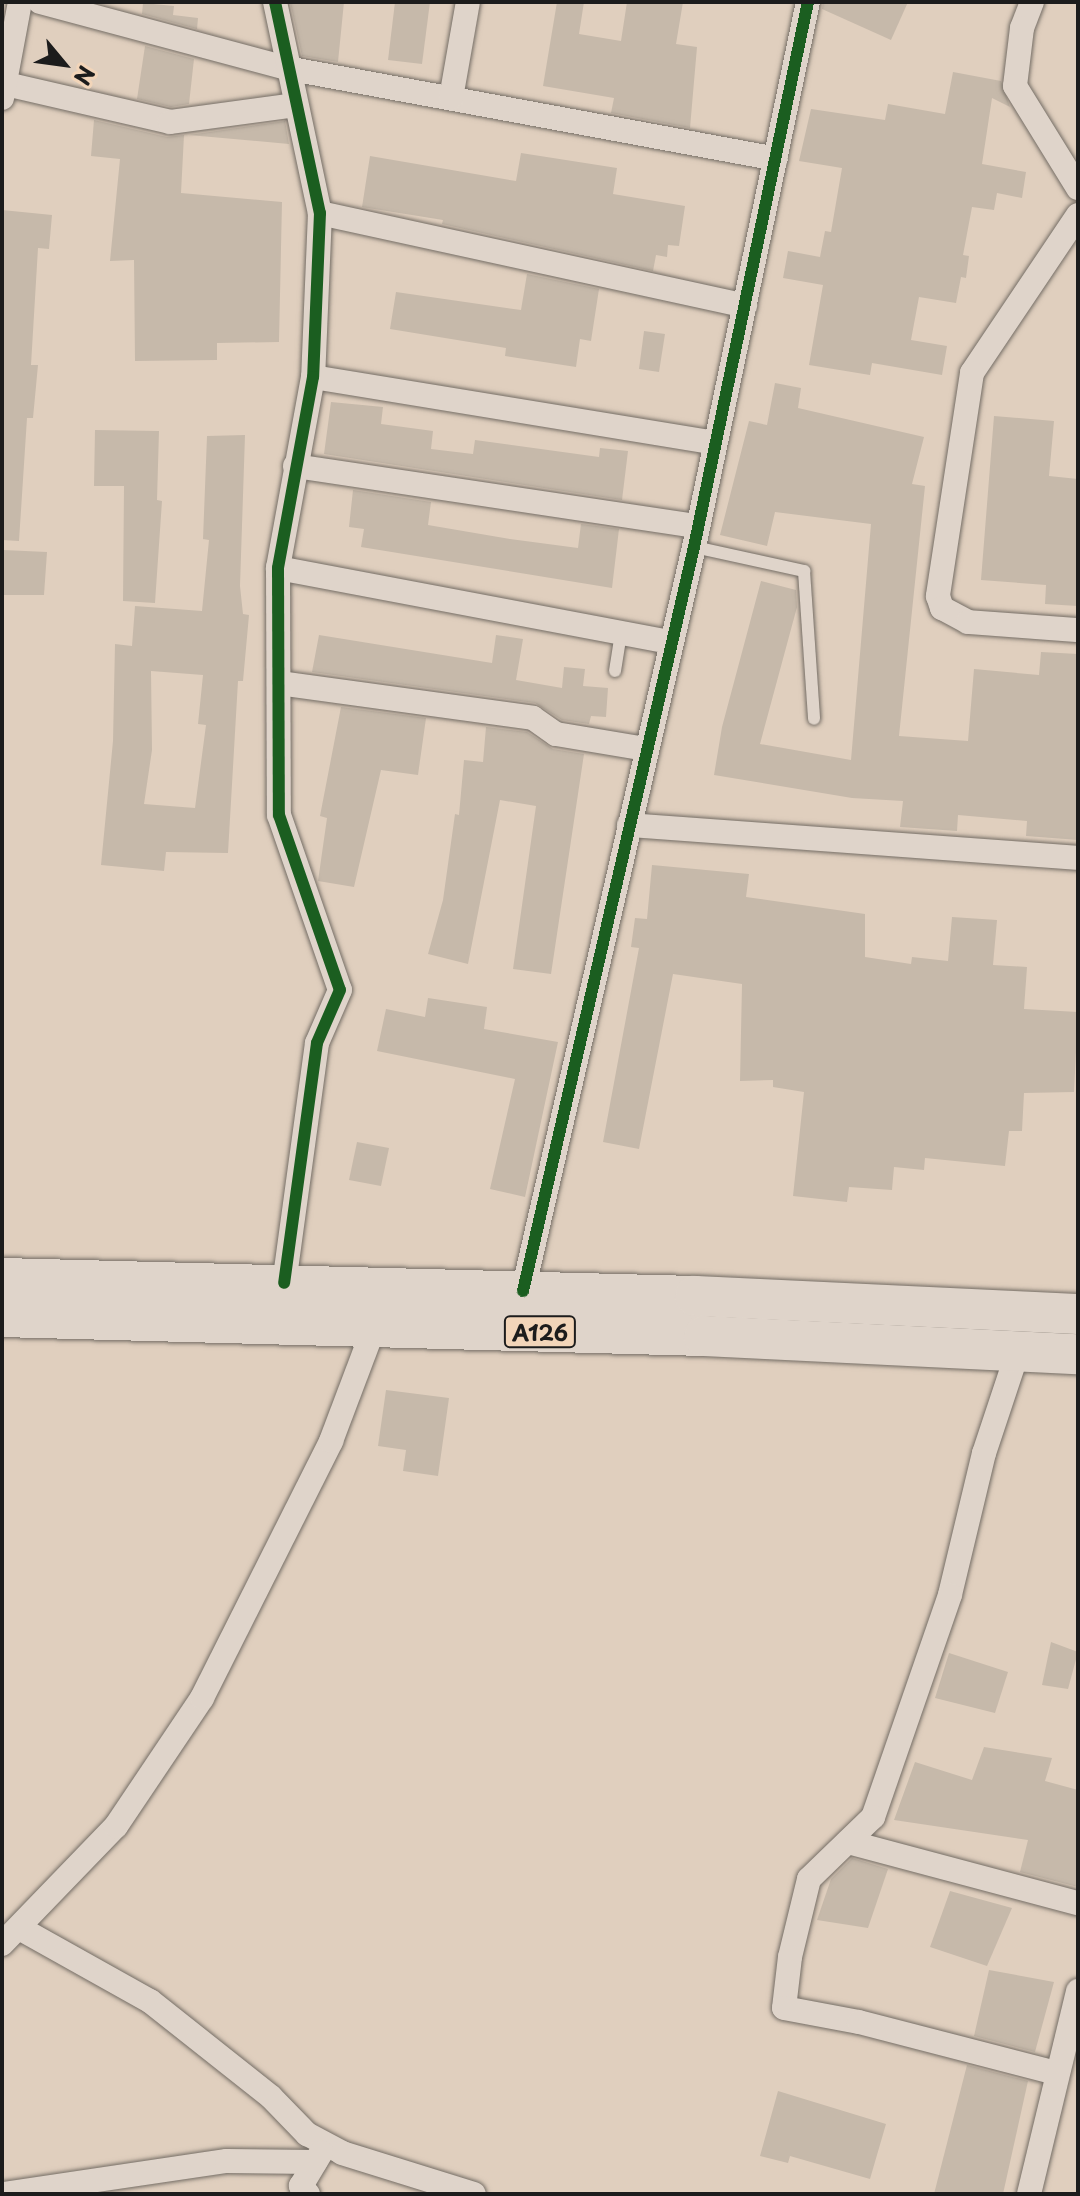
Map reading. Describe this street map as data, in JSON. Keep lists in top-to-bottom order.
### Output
{
  "streets": {
    "highway": ["A126"]
  },
  "north": "bottom right"
}
